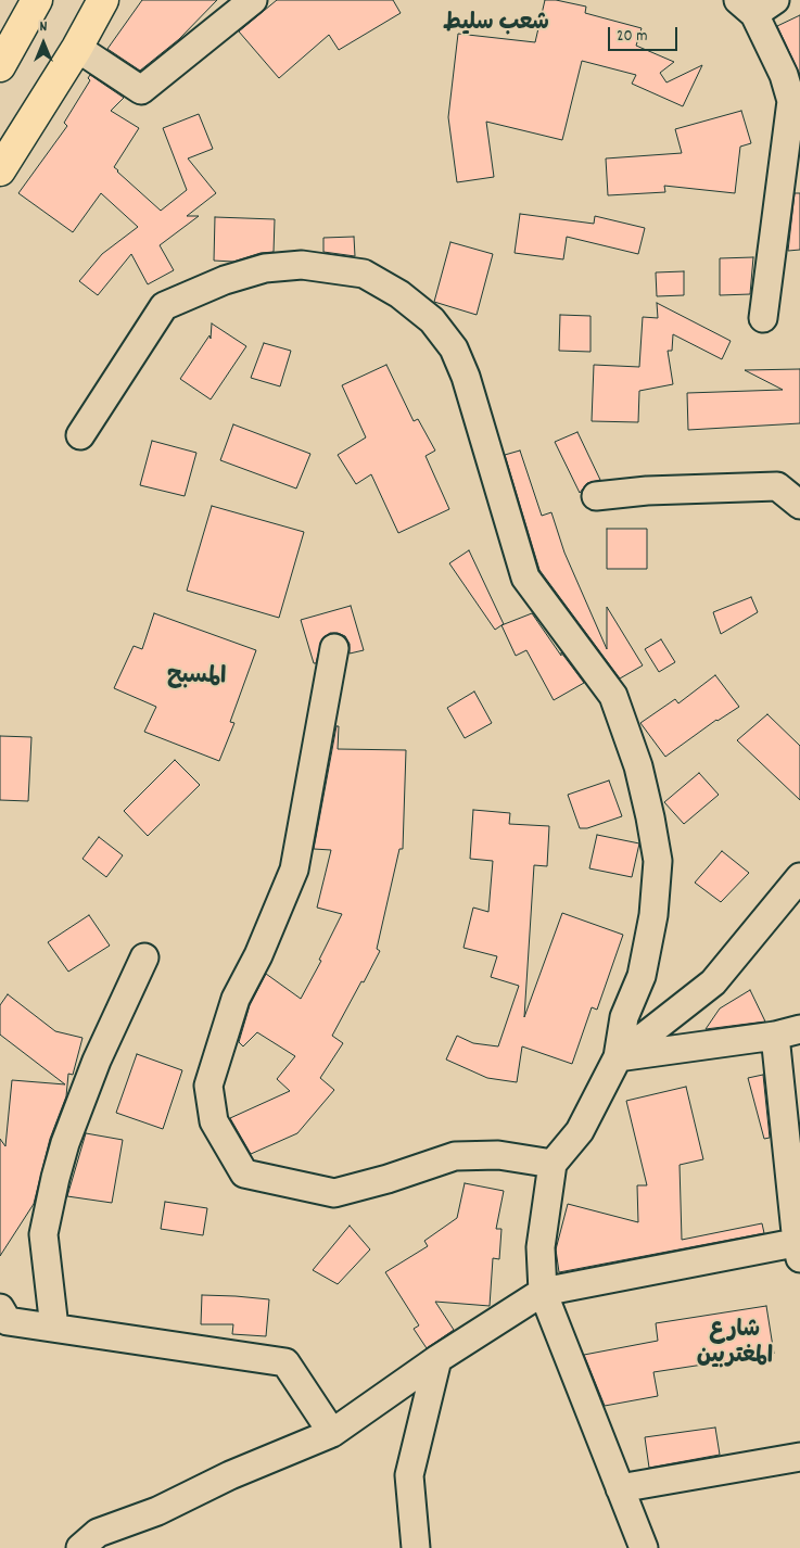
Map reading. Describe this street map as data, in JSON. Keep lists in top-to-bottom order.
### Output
{
  "districts": ["شعب سليط", "المسبح", "شارع المغتربين"],
  "scale_bar": "20 m",
  "north": "top"
}
